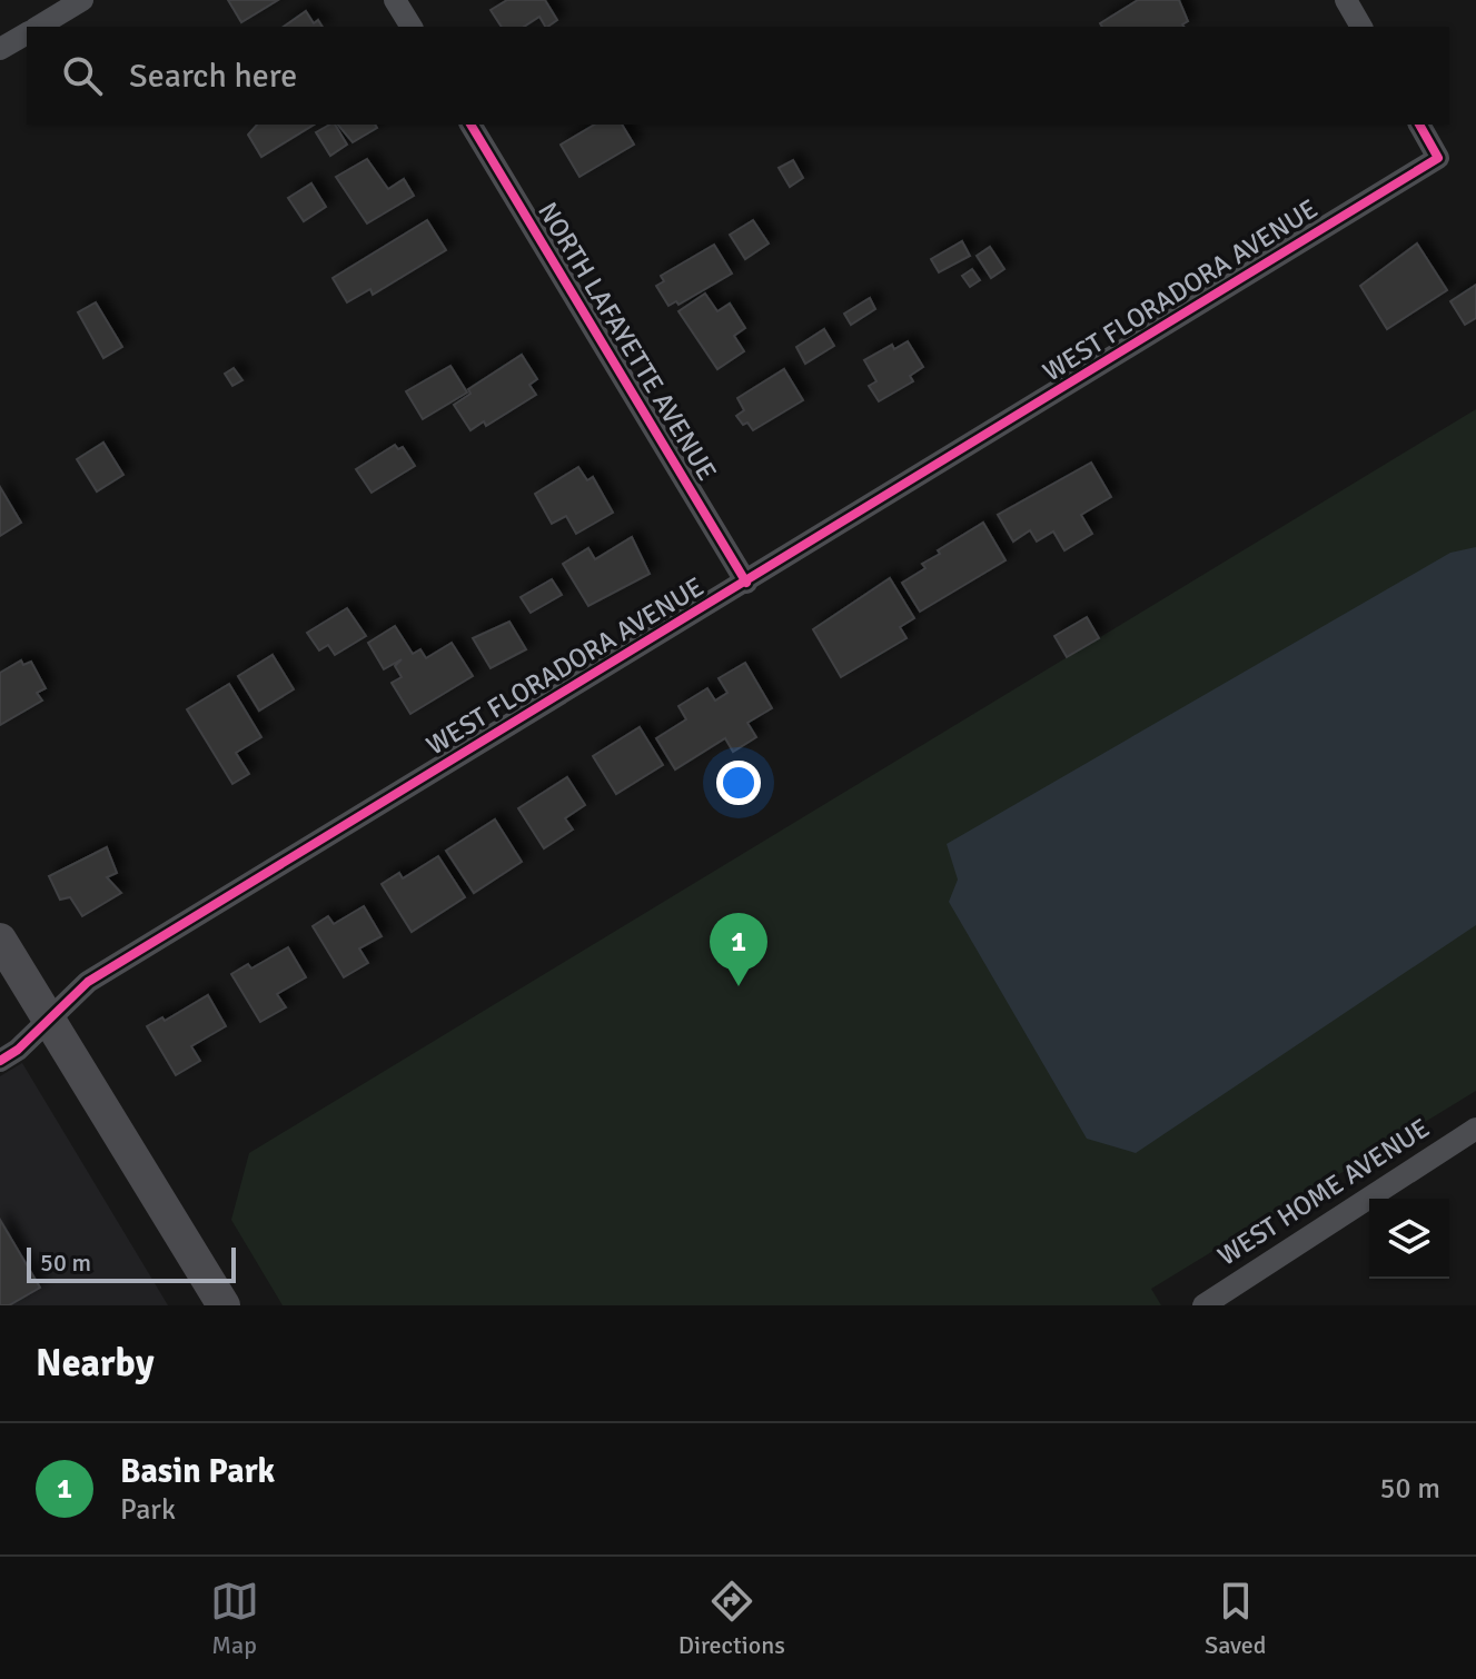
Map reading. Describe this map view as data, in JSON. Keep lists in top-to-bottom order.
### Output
{
  "streets": {
    "street": ["WEST FLORADORA AVENUE", "NORTH LAFAYETTE AVENUE", "WEST HOME AVENUE"]
  },
  "crossings": [
    ["WEST FLORADORA AVENUE", "NORTH LAFAYETTE AVENUE"]
  ],
  "scale_bar": "50 m",
  "page": {
    "search": "Search here",
    "pins": "1",
    "scale": "50 m",
    "heading": "Nearby",
    "list": [
      {
        "mark": "1",
        "name": "Basin Park",
        "note": "Park",
        "value": "50 m"
      }
    ],
    "nav": ["Map", "Directions", "Saved"]
  }
}
